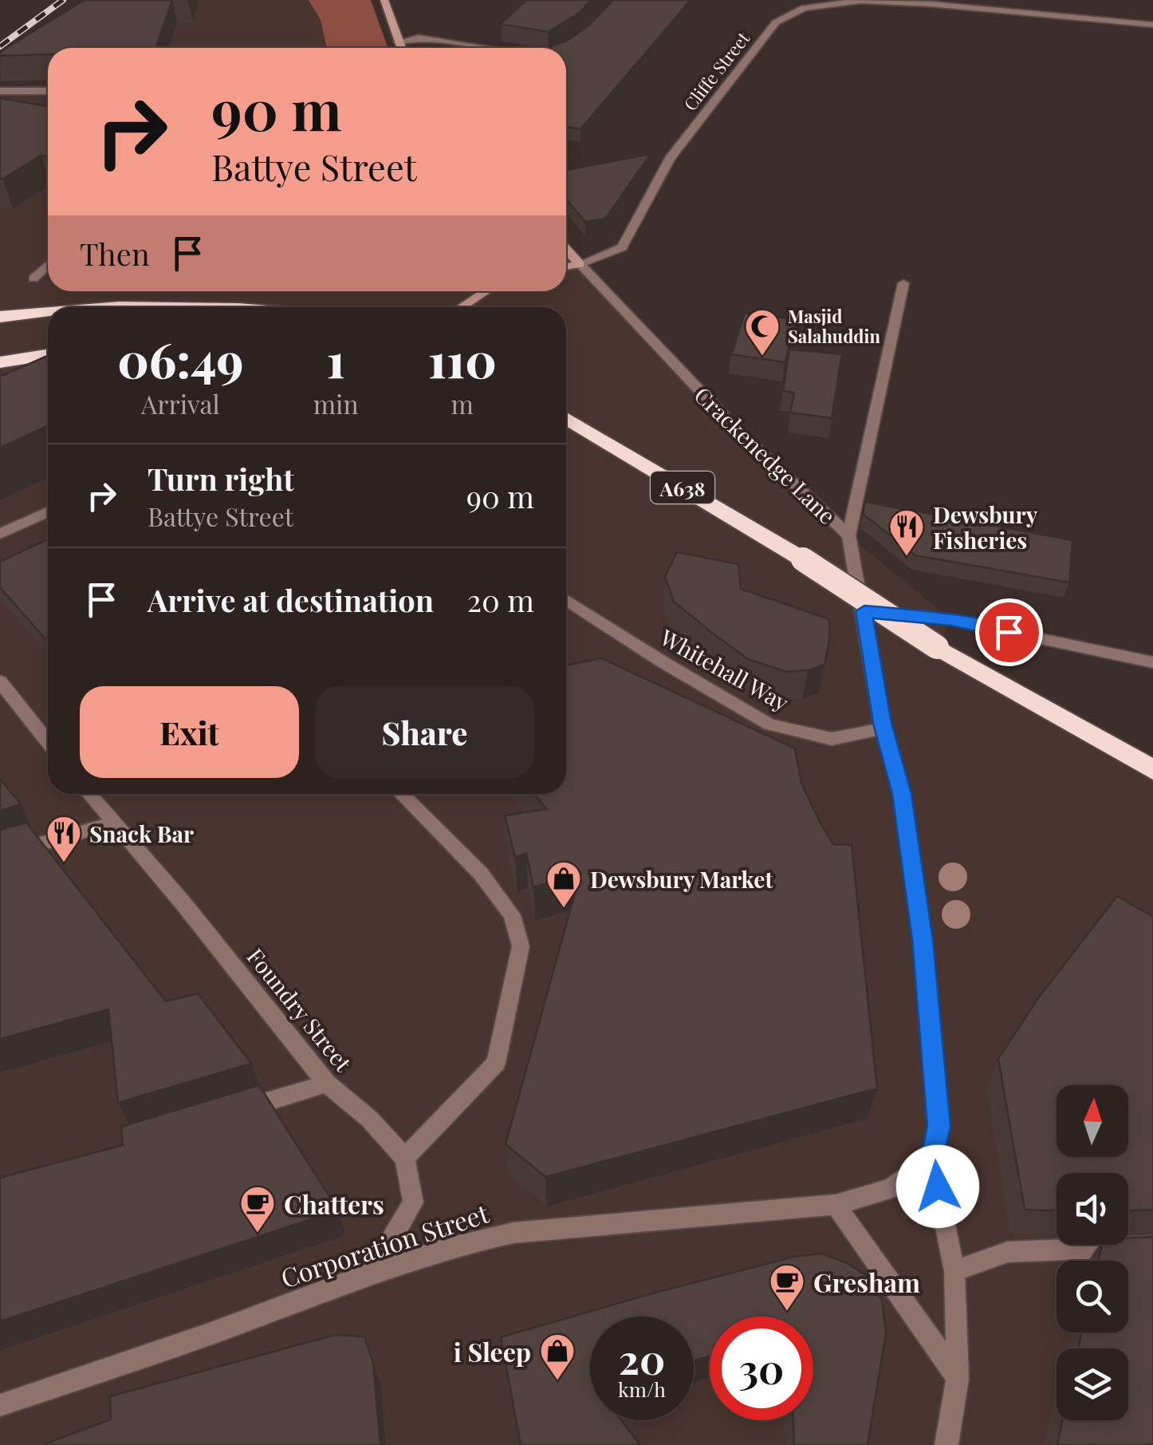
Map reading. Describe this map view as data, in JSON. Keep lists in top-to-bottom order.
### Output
{
  "streets": {
    "highway": ["A638"],
    "street": [
      "Cliffe Street",
      "Crackenedge Lane",
      "Whitehall Way",
      "Foundry Street",
      "Corporation Street"
    ]
  },
  "crossings": [
    ["Cliffe Street", "Crackenedge Lane"],
    ["Crackenedge Lane", "Whitehall Way"],
    ["Crackenedge Lane", "Corporation Street"]
  ],
  "places": {
    "mosque": ["Masjid Salahuddin"],
    "restaurant": ["Dewsbury Fisheries", "Snack Bar"],
    "shop": ["Dewsbury Market", "i Sleep"],
    "cafe": ["Chatters", "Gresham"]
  },
  "north": "top",
  "page": {
    "turn": ["90 m", "Battye Street"],
    "then": "Then",
    "eta": [
      "06:49",
      "Arrival",
      "1",
      "min",
      "110",
      "m"
    ],
    "list": [
      {
        "name": "Turn right",
        "note": "Battye Street",
        "value": "90 m"
      },
      {
        "name": "Arrive at destination",
        "value": "20 m"
      }
    ],
    "buttons": ["Exit", "Share"],
    "speed": "20 km/h",
    "limit": "30"
  }
}
